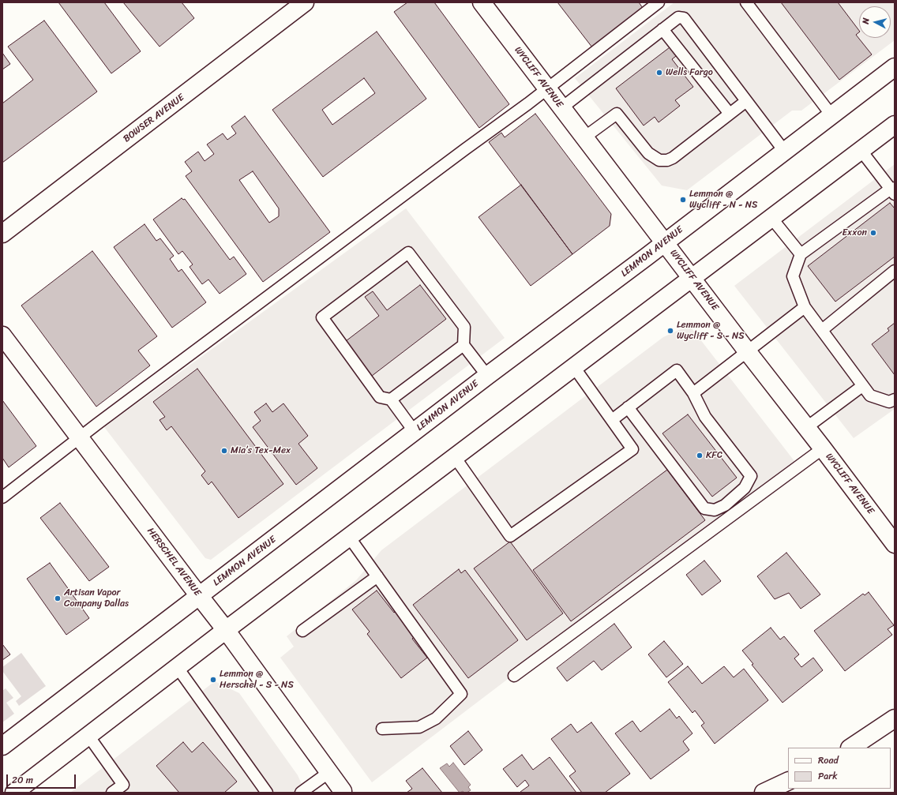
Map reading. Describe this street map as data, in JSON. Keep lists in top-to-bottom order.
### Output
{
  "streets": {
    "main road": [
      "WYCLIFF AVENUE",
      "BOWSER AVENUE",
      "LEMMON AVENUE",
      "HERSCHEL AVENUE"
    ]
  },
  "crossings": [
    ["WYCLIFF AVENUE", "LEMMON AVENUE"],
    ["LEMMON AVENUE", "HERSCHEL AVENUE"]
  ],
  "places": [
    "Wells Fargo",
    "Lemmon @ Wycliff - N - NS",
    "Exxon",
    "Lemmon @ Wycliff - S - NS",
    "Mia’s Tex-Mex",
    "KFC",
    "Artisan Vapor Company Dallas",
    "Lemmon @ Herschel - S - NS"
  ],
  "legend": ["Road", "Park"],
  "scale_bar": "20 m",
  "north": "left"
}
